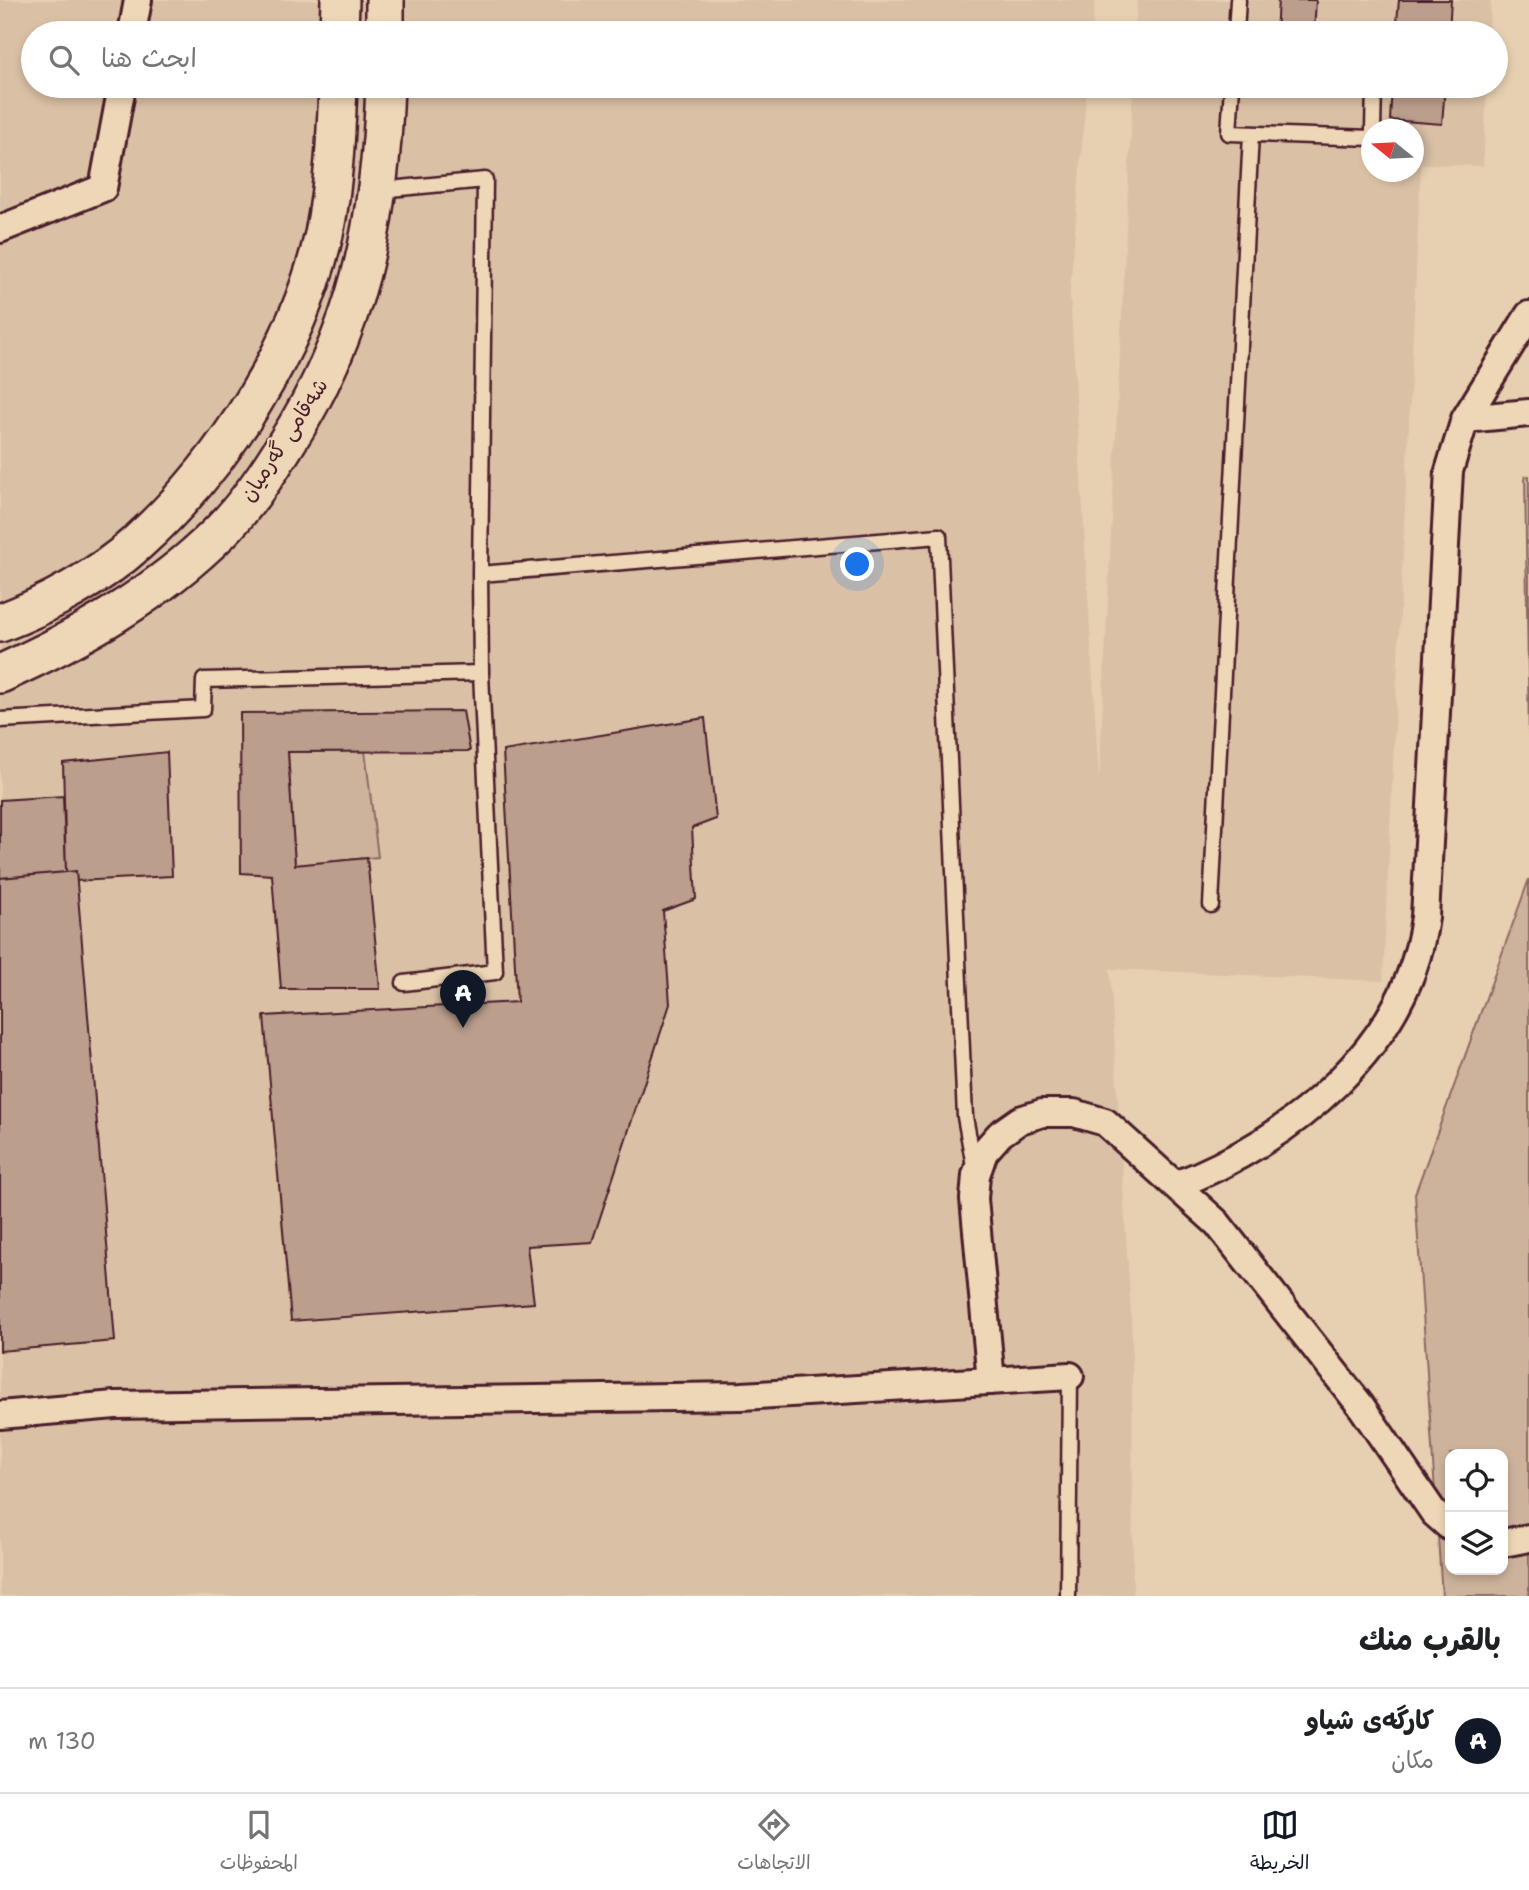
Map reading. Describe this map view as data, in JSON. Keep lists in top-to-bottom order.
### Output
{
  "streets": {
    "main road": ["شەقامی گەرمیان"]
  },
  "north": "left",
  "page": {
    "search": "ابحث هنا",
    "pins": "A",
    "heading": "بالقرب منك",
    "list": [
      {
        "mark": "A",
        "name": "کارگەی شیاو",
        "note": "مكان",
        "value": "130 m"
      }
    ],
    "nav": ["الخريطة", "الاتجاهات", "المحفوظات"]
  }
}
